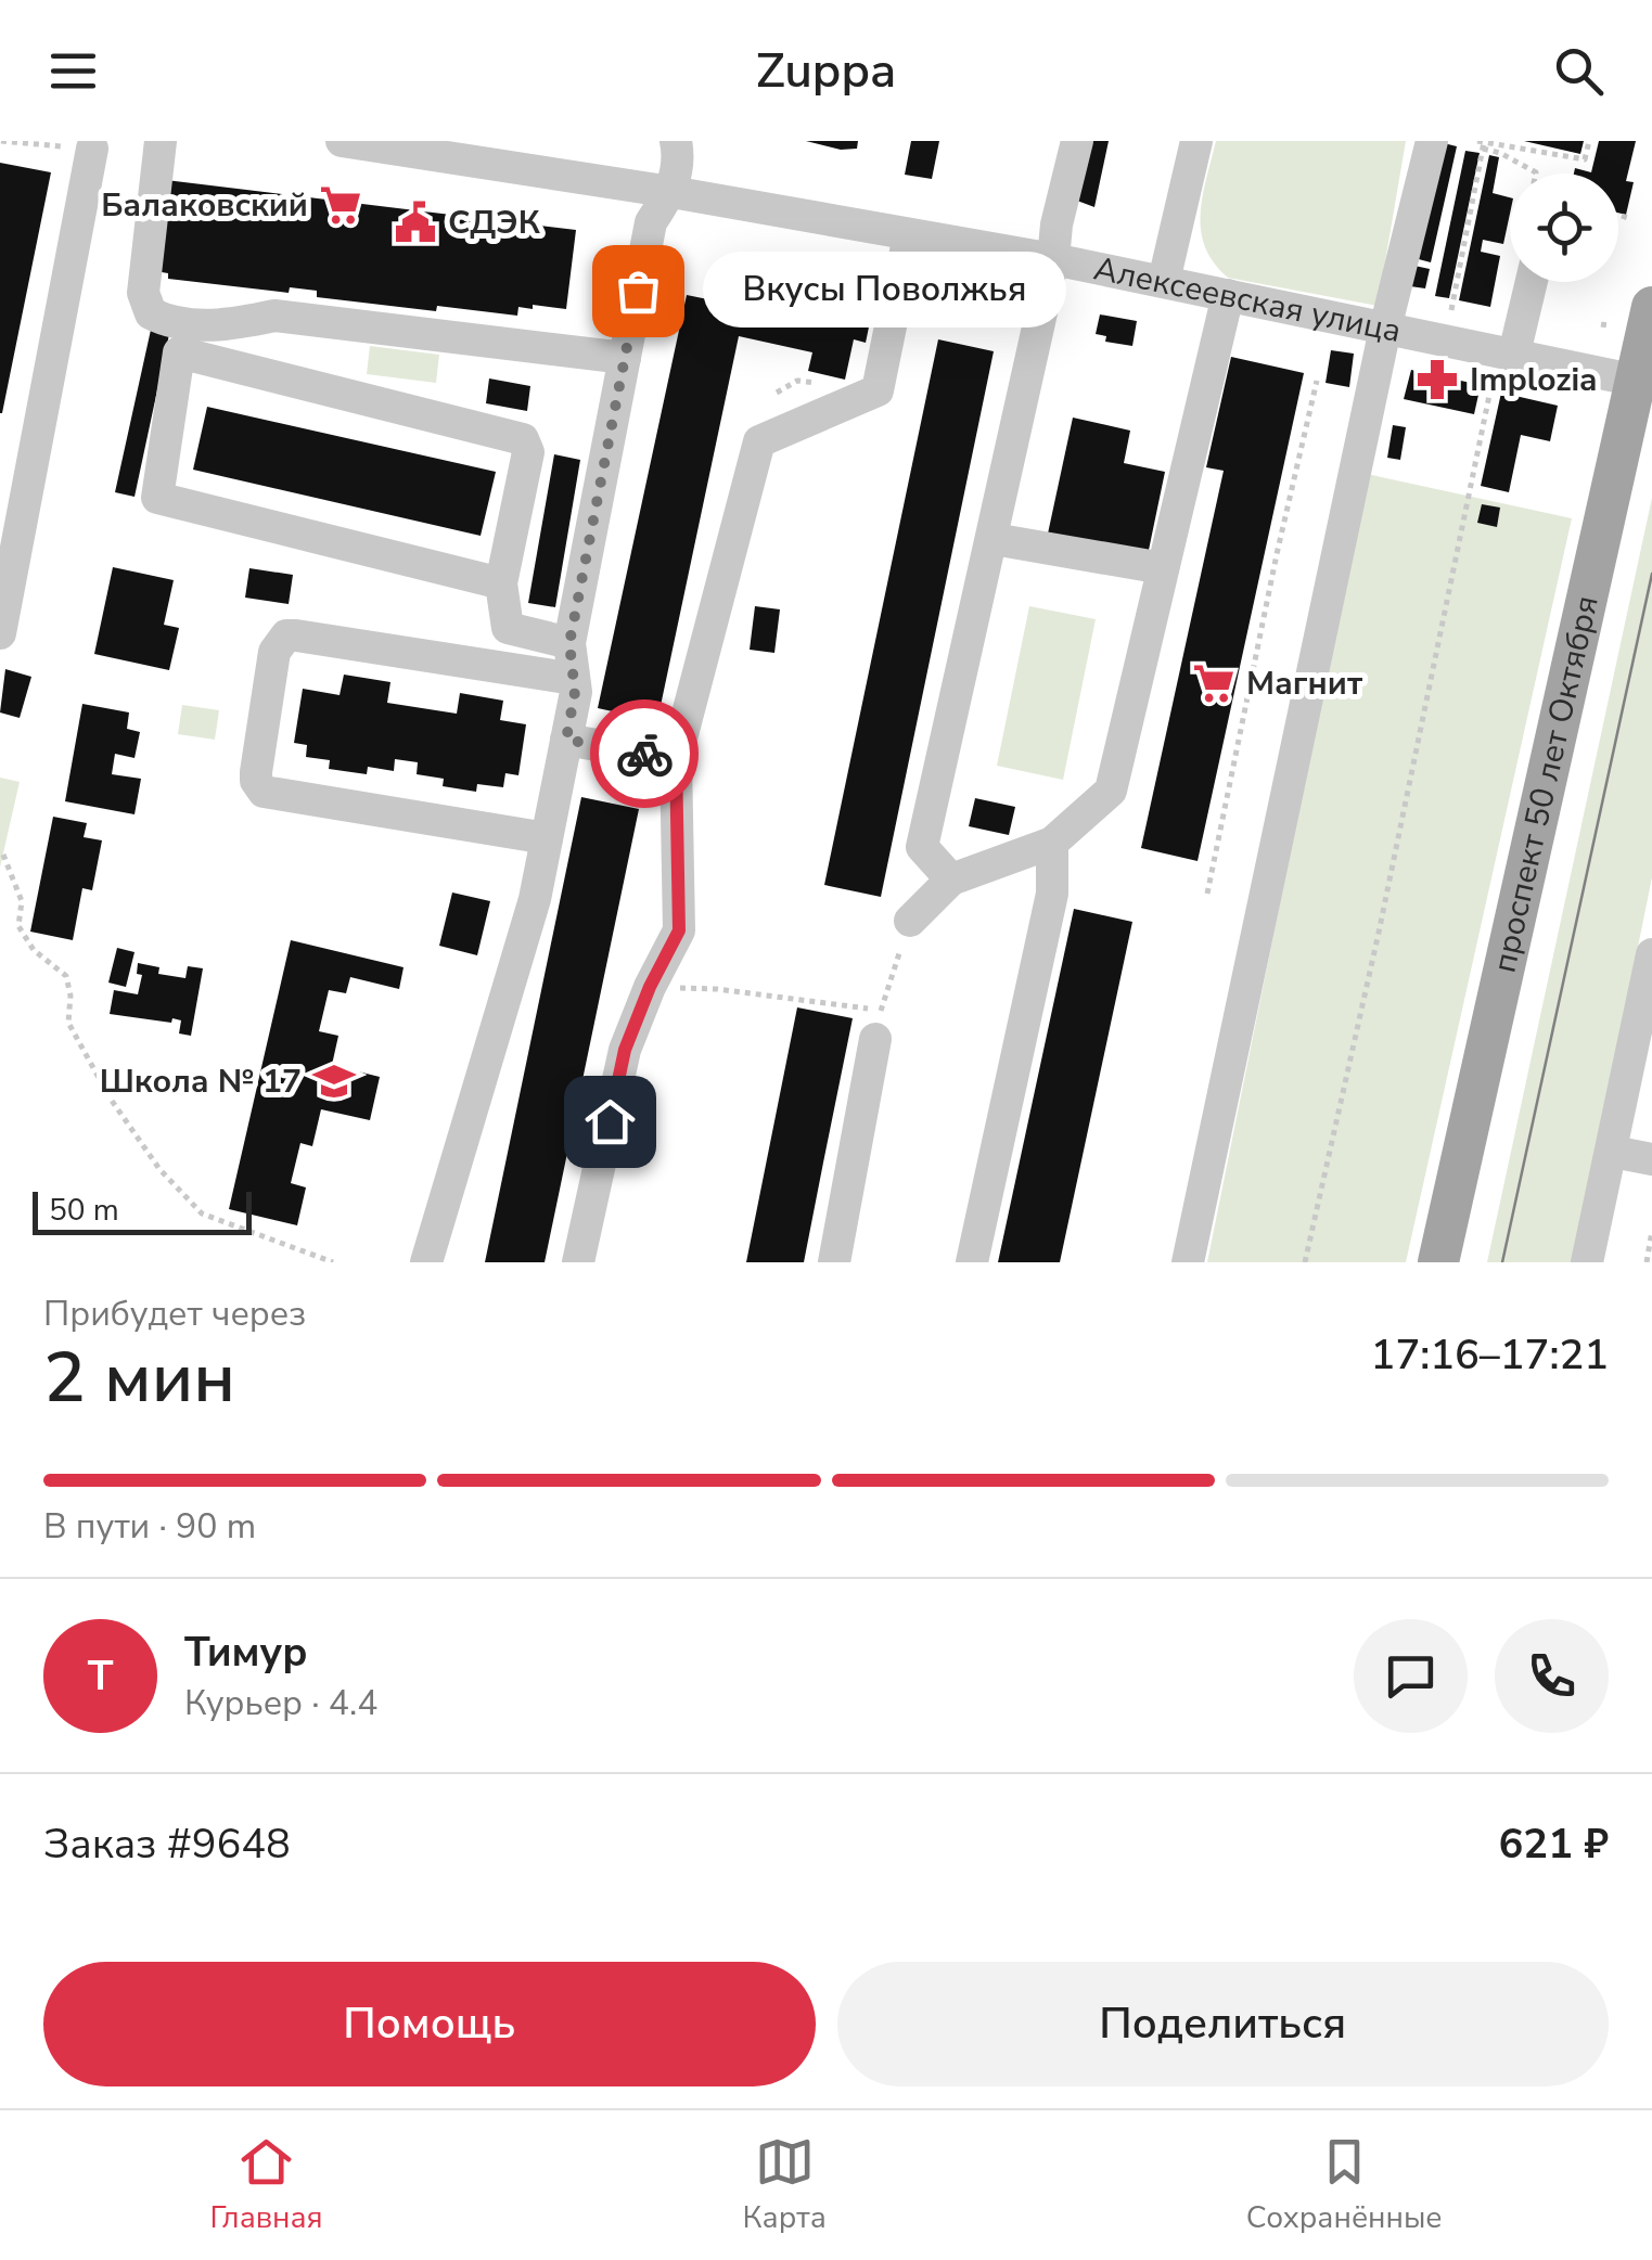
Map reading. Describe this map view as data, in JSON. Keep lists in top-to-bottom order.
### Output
{
  "streets": {
    "main road": ["проспект 50 лет Октября"],
    "street": ["Алексеевская улица"]
  },
  "crossings": [
    ["Алексеевская улица", "проспект 50 лет Октября"]
  ],
  "places": {
    "supermarket": ["Балаковский", "Магнит"],
    "public building": ["СДЭК"],
    "other": ["Вкусы Поволжья"],
    "pharmacy": ["Implozia"],
    "school or university": ["Школа № 17"]
  },
  "scale_bar": "50 m",
  "page": {
    "header": "Zuppa",
    "bubble": "Вкусы Поволжья",
    "scale": "50 m",
    "heading": ["2 мин", "Прибудет через", "17:16–17:21"],
    "panel": [
      "Тимур",
      "Курьер · 4.4",
      "Заказ #9648",
      "621 ₽"
    ],
    "bar": "В пути · 90 m",
    "round": "Т",
    "buttons": ["Помощь", "Поделиться"],
    "tabs": ["Главная", "Карта", "Сохранённые"]
  }
}
